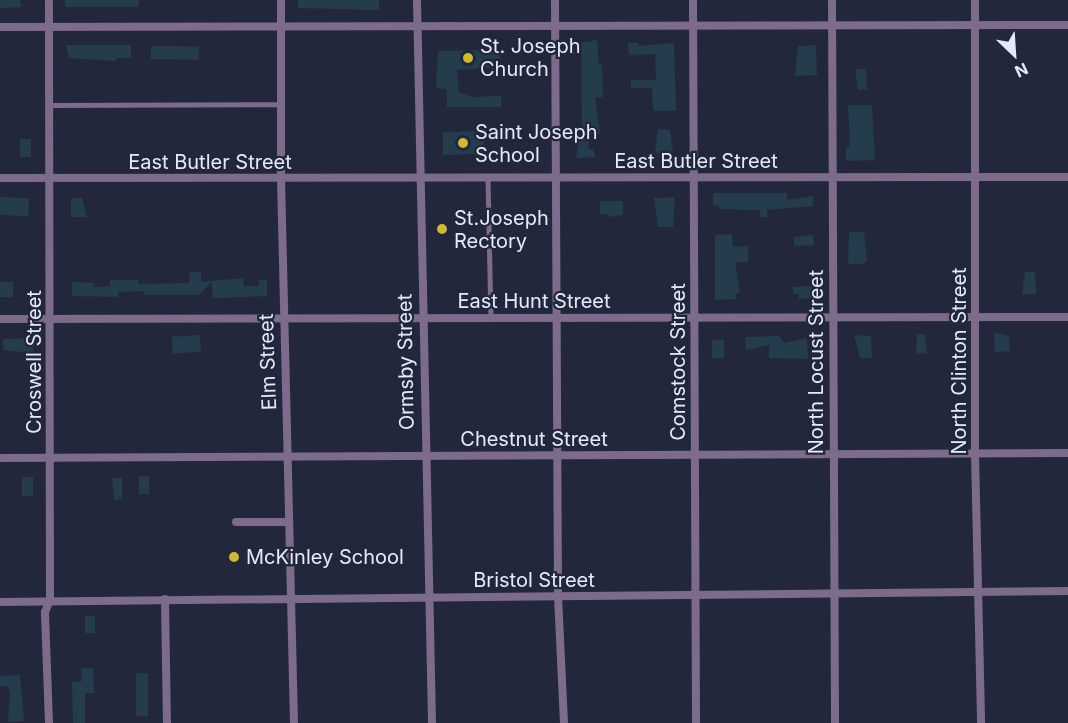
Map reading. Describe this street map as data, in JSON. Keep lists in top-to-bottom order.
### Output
{
  "streets": {
    "street": [
      "East Butler Street",
      "East Hunt Street",
      "North Clinton Street",
      "Croswell Street",
      "Elm Street",
      "Ormsby Street",
      "Comstock Street",
      "North Locust Street",
      "Chestnut Street",
      "Bristol Street"
    ]
  },
  "crossings": [
    ["East Butler Street", "North Clinton Street"],
    ["East Butler Street", "Croswell Street"],
    ["East Butler Street", "Elm Street"],
    ["East Butler Street", "Ormsby Street"],
    ["East Butler Street", "Comstock Street"],
    ["East Butler Street", "North Locust Street"],
    ["East Hunt Street", "North Clinton Street"],
    ["East Hunt Street", "Croswell Street"],
    ["East Hunt Street", "Elm Street"],
    ["East Hunt Street", "Ormsby Street"],
    ["East Hunt Street", "Comstock Street"],
    ["East Hunt Street", "North Locust Street"],
    ["North Clinton Street", "Chestnut Street"],
    ["North Clinton Street", "Bristol Street"],
    ["Croswell Street", "Chestnut Street"],
    ["Croswell Street", "Bristol Street"],
    ["Elm Street", "Chestnut Street"],
    ["Elm Street", "Bristol Street"],
    ["Ormsby Street", "Chestnut Street"],
    ["Ormsby Street", "Bristol Street"],
    ["Comstock Street", "Chestnut Street"],
    ["Comstock Street", "Bristol Street"],
    ["North Locust Street", "Chestnut Street"],
    ["North Locust Street", "Bristol Street"]
  ],
  "places": [
    "St. Joseph Church",
    "Saint Joseph School",
    "St.Joseph Rectory",
    "McKinley School"
  ],
  "north": "bottom right"
}
